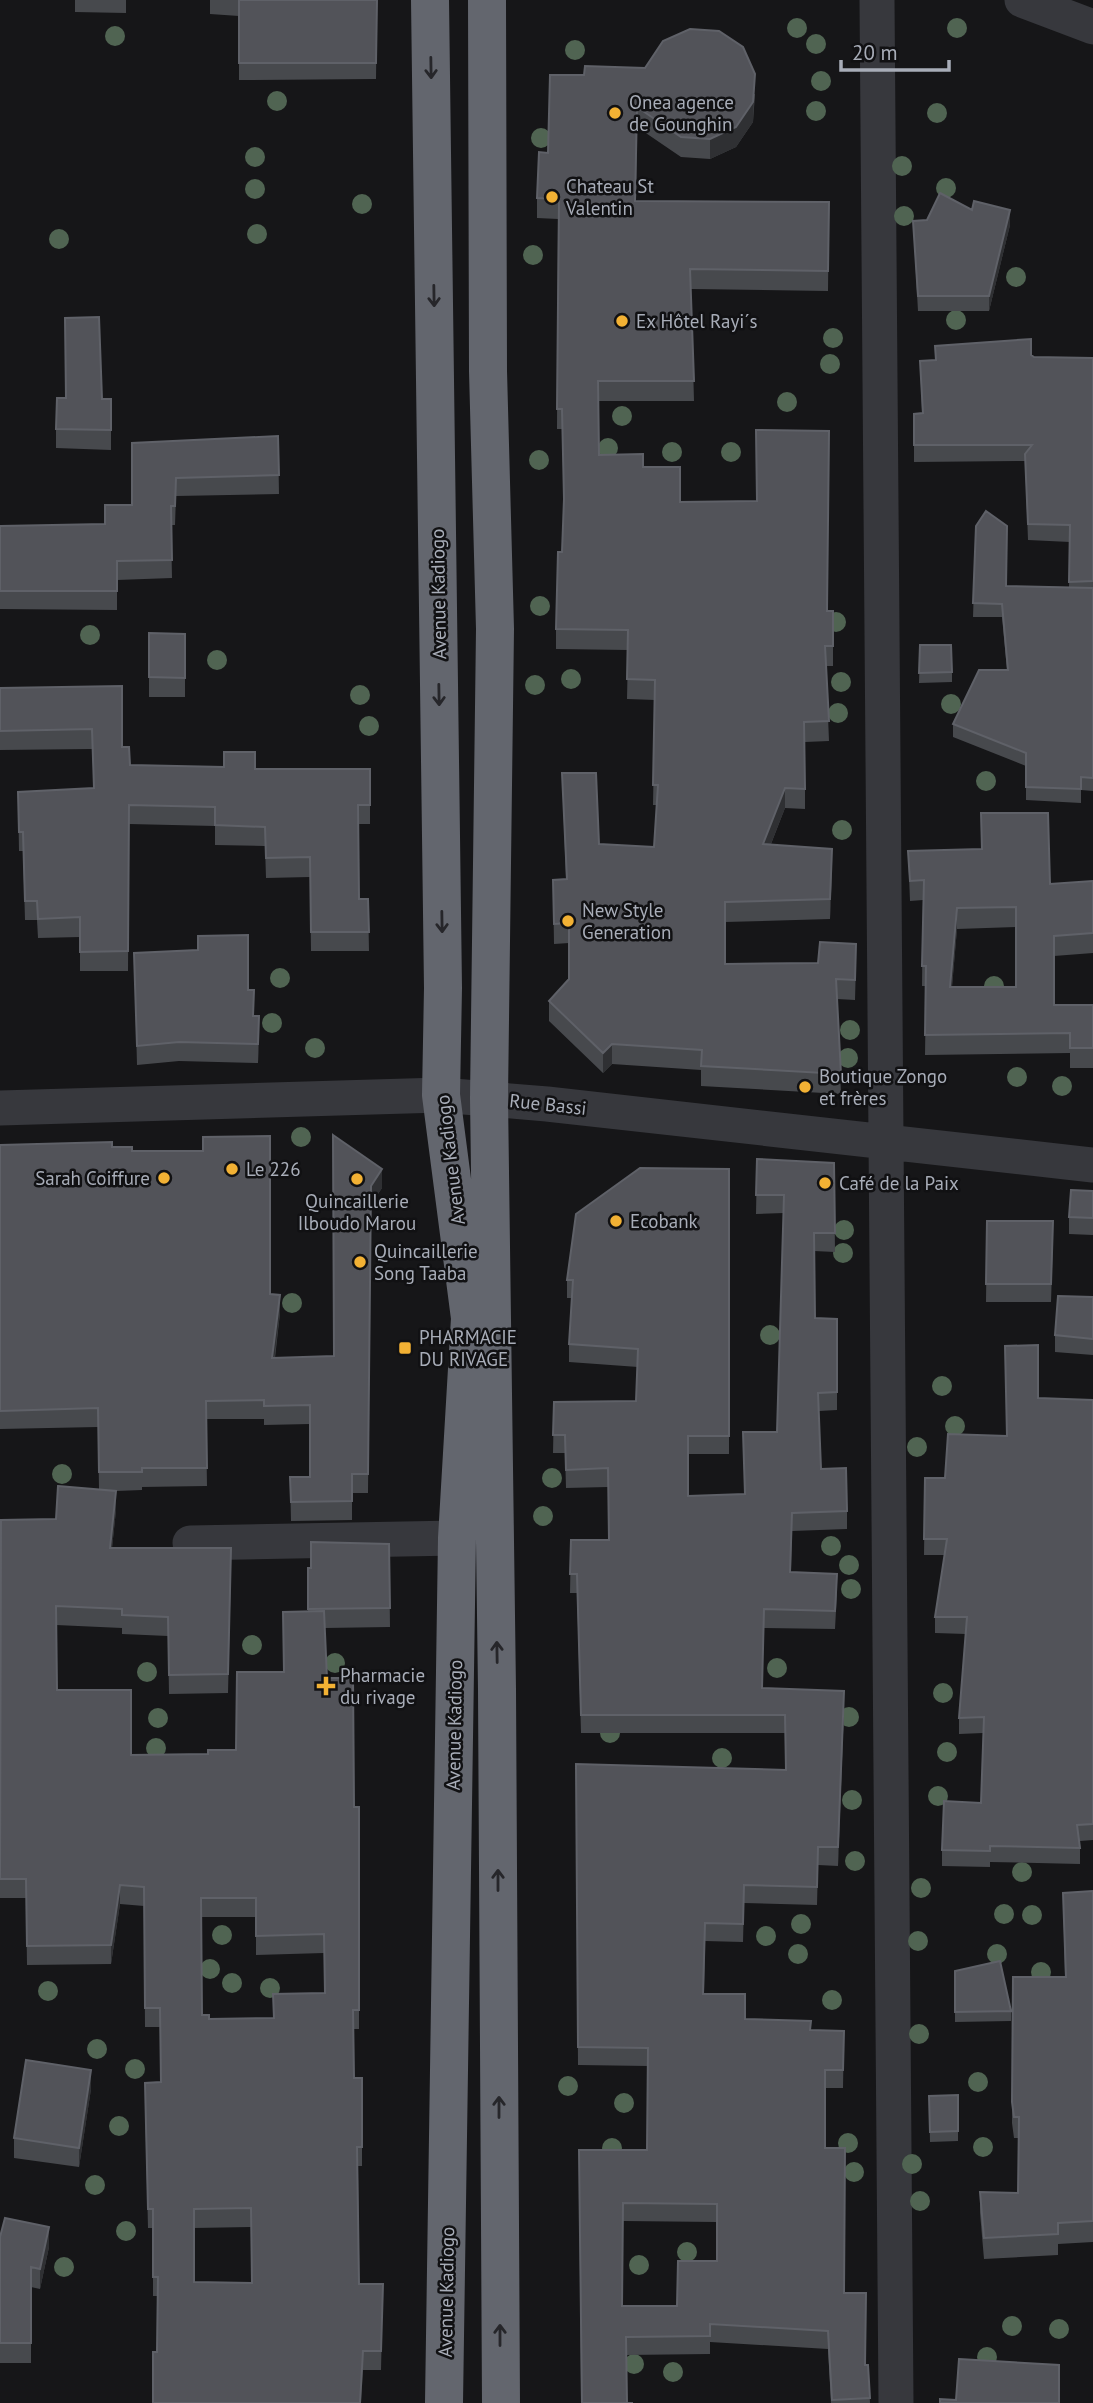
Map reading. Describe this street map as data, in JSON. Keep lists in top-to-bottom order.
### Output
{
  "streets": {
    "highway": ["Avenue Kadiogo"],
    "street": ["Rue Bassi"]
  },
  "crossings": [
    ["Avenue Kadiogo", "Rue Bassi"]
  ],
  "places": {
    "other": [
      "Onea agence de Gounghin",
      "Chateau St Valentin",
      "Ex Hôtel Rayi´s",
      "New Style Generation",
      "Boutique Zongo et frères",
      "Le 226",
      "Sarah Coiffure",
      "Quincaillerie Ilboudo Marou",
      "Café de la Paix",
      "Ecobank",
      "Quincaillerie Song Taaba"
    ],
    "transit": ["PHARMACIE DU RIVAGE"],
    "health": ["Pharmacie du rivage"]
  },
  "scale_bar": "20 m"
}
